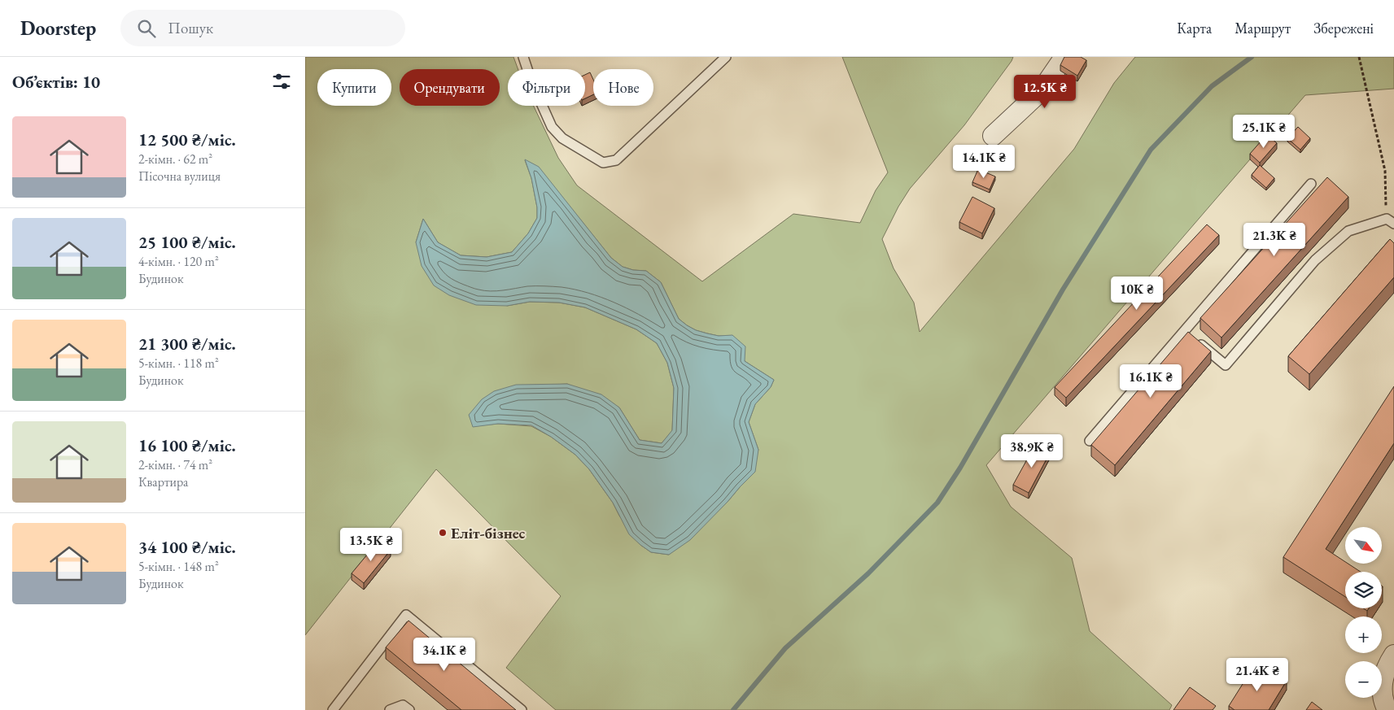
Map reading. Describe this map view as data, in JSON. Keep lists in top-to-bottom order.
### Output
{
  "places": ["Еліт-бізнес"],
  "north": "bottom right",
  "page": {
    "header": "Doorstep",
    "search": "Пошук",
    "nav": ["Карта", "Маршрут", "Збережені"],
    "heading": "Об’єктів: 10",
    "chip": [
      "Купити",
      "Орендувати",
      "Фільтри",
      "Нове"
    ],
    "price": [
      "12.5K ₴",
      "25.1K ₴",
      "14.1K ₴",
      "21.3K ₴",
      "10K ₴",
      "16.1K ₴",
      "38.9K ₴",
      "13.5K ₴",
      "34.1K ₴",
      "21.4K ₴"
    ],
    "list": [
      {
        "name": "12 500 ₴/міс.",
        "note": "2-кімн. · 62 m² · Пісочна вулиця"
      },
      {
        "name": "25 100 ₴/міс.",
        "note": "4-кімн. · 120 m² · Будинок"
      },
      {
        "name": "21 300 ₴/міс.",
        "note": "5-кімн. · 118 m² · Будинок"
      },
      {
        "name": "16 100 ₴/міс.",
        "note": "2-кімн. · 74 m² · Квартира"
      },
      {
        "name": "34 100 ₴/міс.",
        "note": "5-кімн. · 148 m² · Будинок"
      }
    ],
    "map_buttons": ["+", "−"]
  }
}
